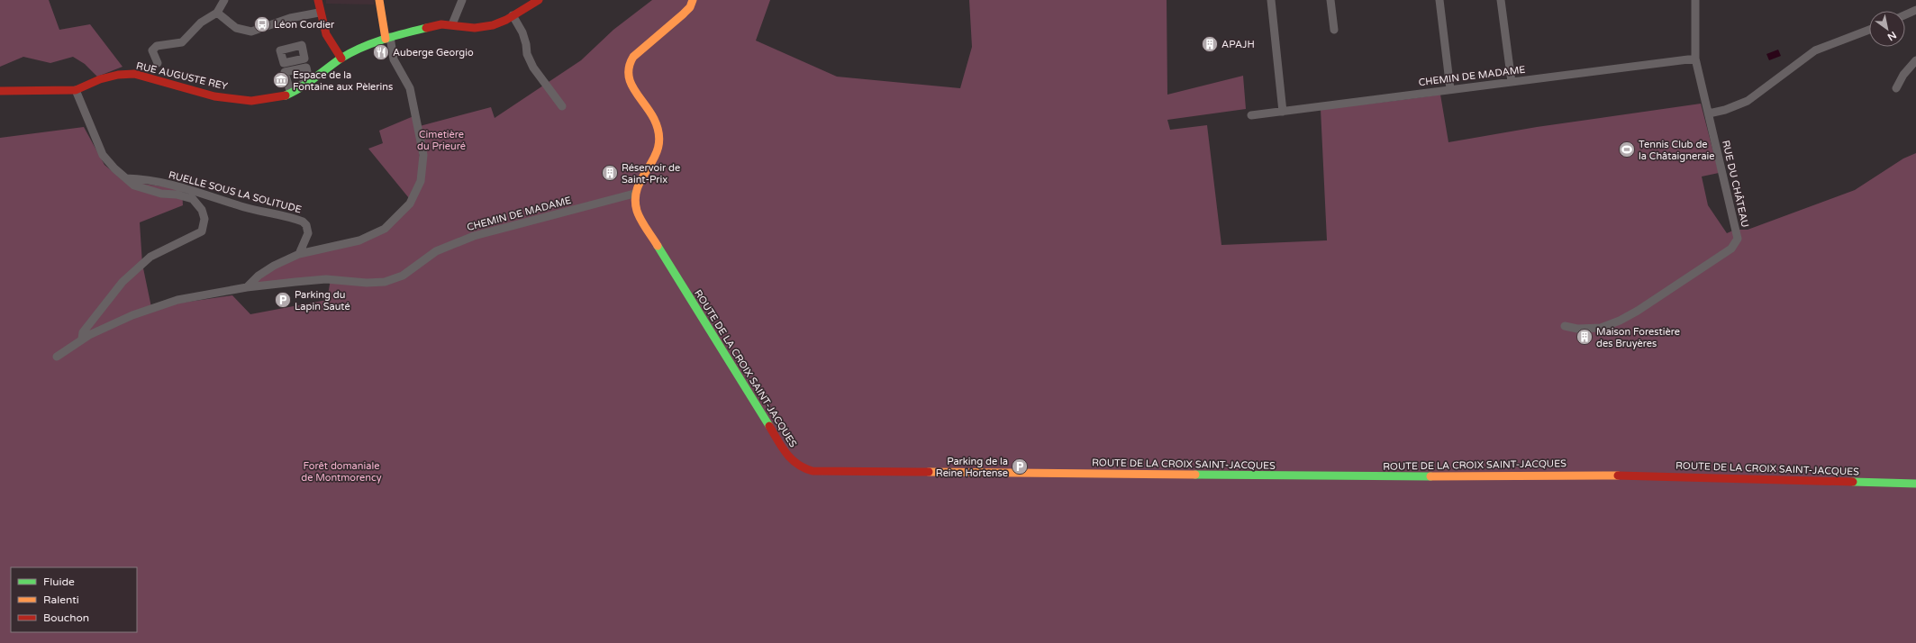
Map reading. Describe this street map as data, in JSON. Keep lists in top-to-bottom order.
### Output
{
  "streets": {
    "street": [
      "RUE AUGUSTE REY",
      "CHEMIN DE MADAME",
      "RUE DU CHÂTEAU",
      "RUELLE SOUS LA SOLITUDE",
      "ROUTE DE LA CROIX SAINT-JACQUES"
    ]
  },
  "crossings": [
    ["CHEMIN DE MADAME", "RUE DU CHÂTEAU"],
    ["CHEMIN DE MADAME", "ROUTE DE LA CROIX SAINT-JACQUES"]
  ],
  "parks": ["Cimetière du Prieuré", "Forêt domaniale de Montmorency"],
  "places": {
    "bus stop": ["Léon Cordier"],
    "building": ["APAJH", "Réservoir de Saint-Prix", "Maison Forestière des Bruyères"],
    "restaurant": ["Auberge Georgio"],
    "museum": ["Espace de la Fontaine aux Pèlerins"],
    "sports": ["Tennis Club de la Châtaigneraie"],
    "parking": ["Parking du Lapin Sauté", "Parking de la Reine Hortense"]
  },
  "legend": ["Fluide", "Ralenti", "Bouchon"],
  "north": "bottom right"
}
